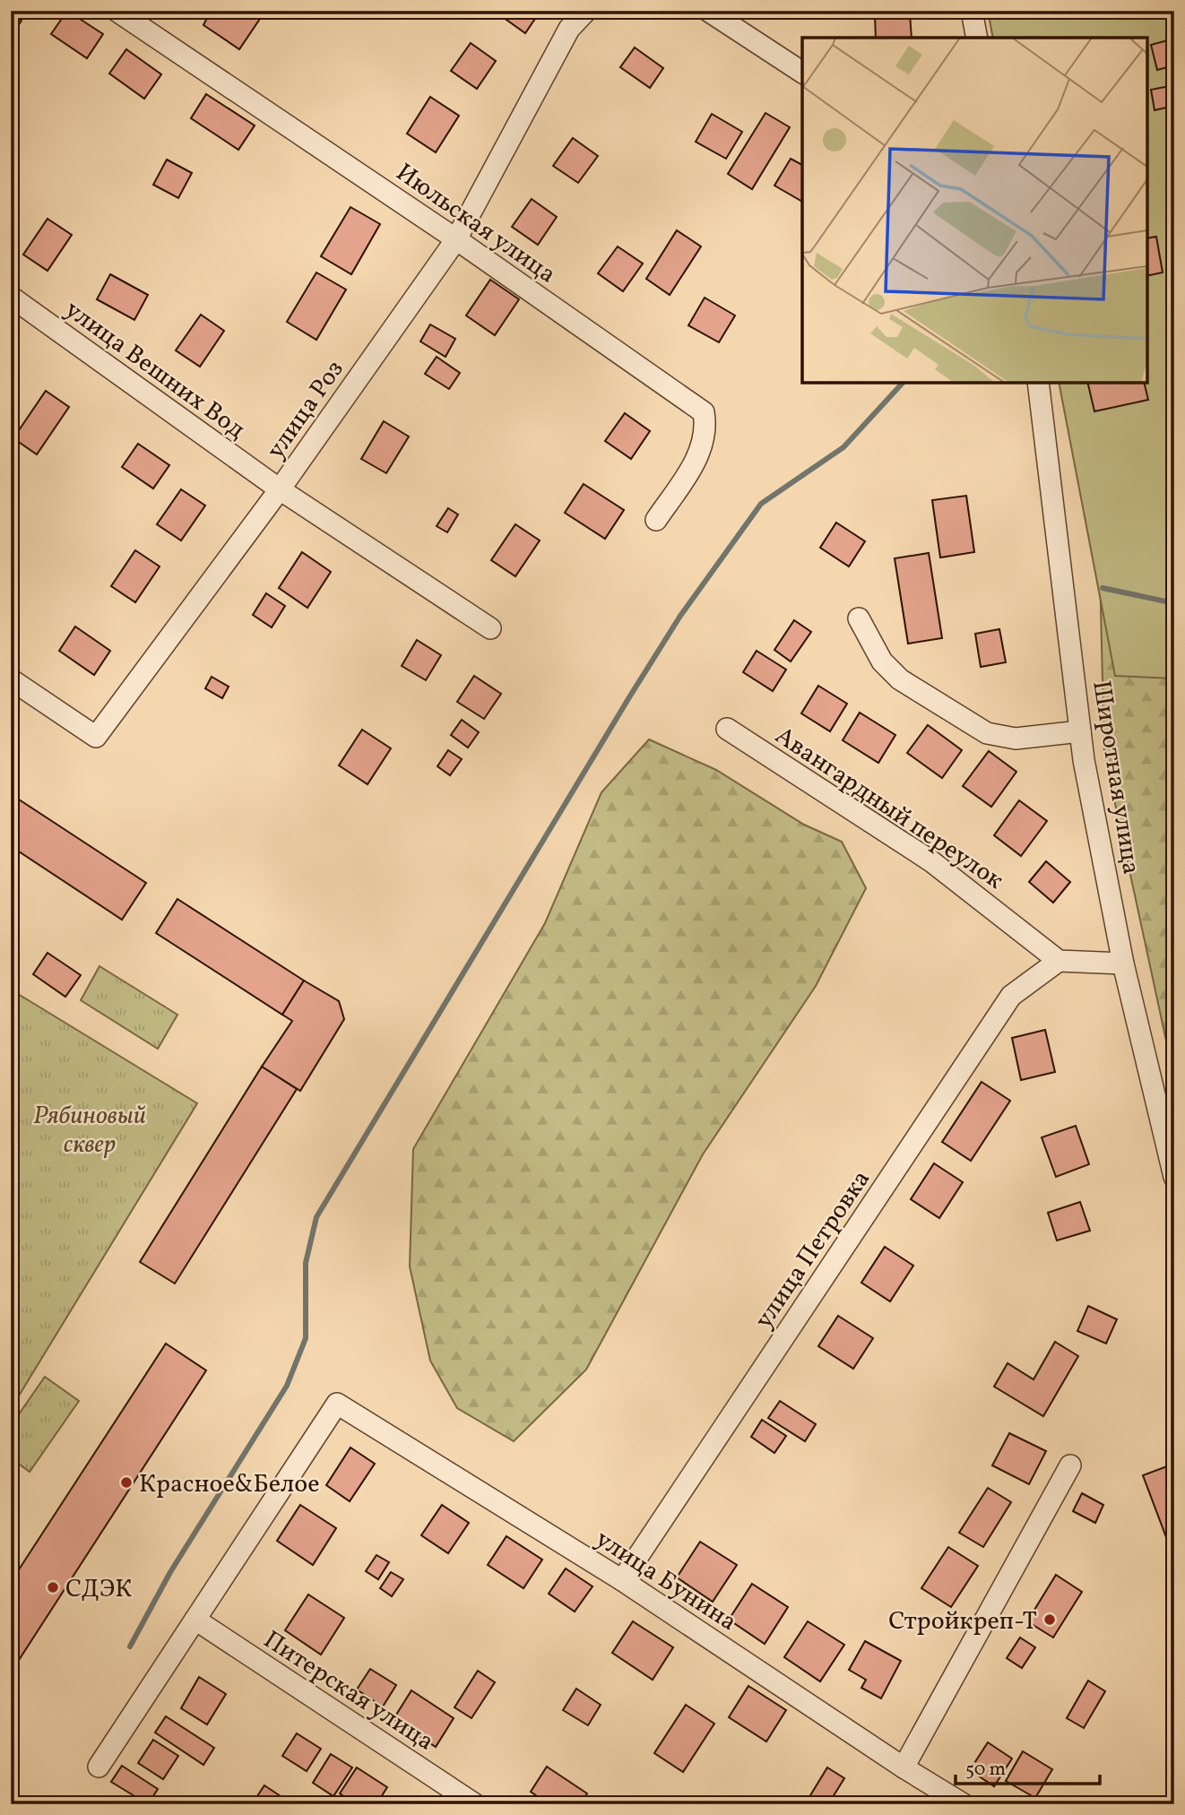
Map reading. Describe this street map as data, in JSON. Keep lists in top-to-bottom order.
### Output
{
  "streets": {
    "street": [
      "Июльская улица",
      "улица Вешних Вод",
      "улица Роз",
      "Широтная улица",
      "Авангардный переулок",
      "улица Петровка",
      "улица Бунина",
      "Питерская улица"
    ]
  },
  "crossings": [
    ["Июльская улица", "улица Роз"],
    ["улица Вешних Вод", "улица Роз"],
    ["Авангардный переулок", "улица Петровка"],
    ["улица Петровка", "улица Бунина"],
    ["улица Бунина", "Питерская улица"]
  ],
  "parks": ["Рябиновый сквер"],
  "places": ["Красное&Белое", "СДЭК", "Стройкреп-Т"],
  "scale_bar": "50 m"
}
